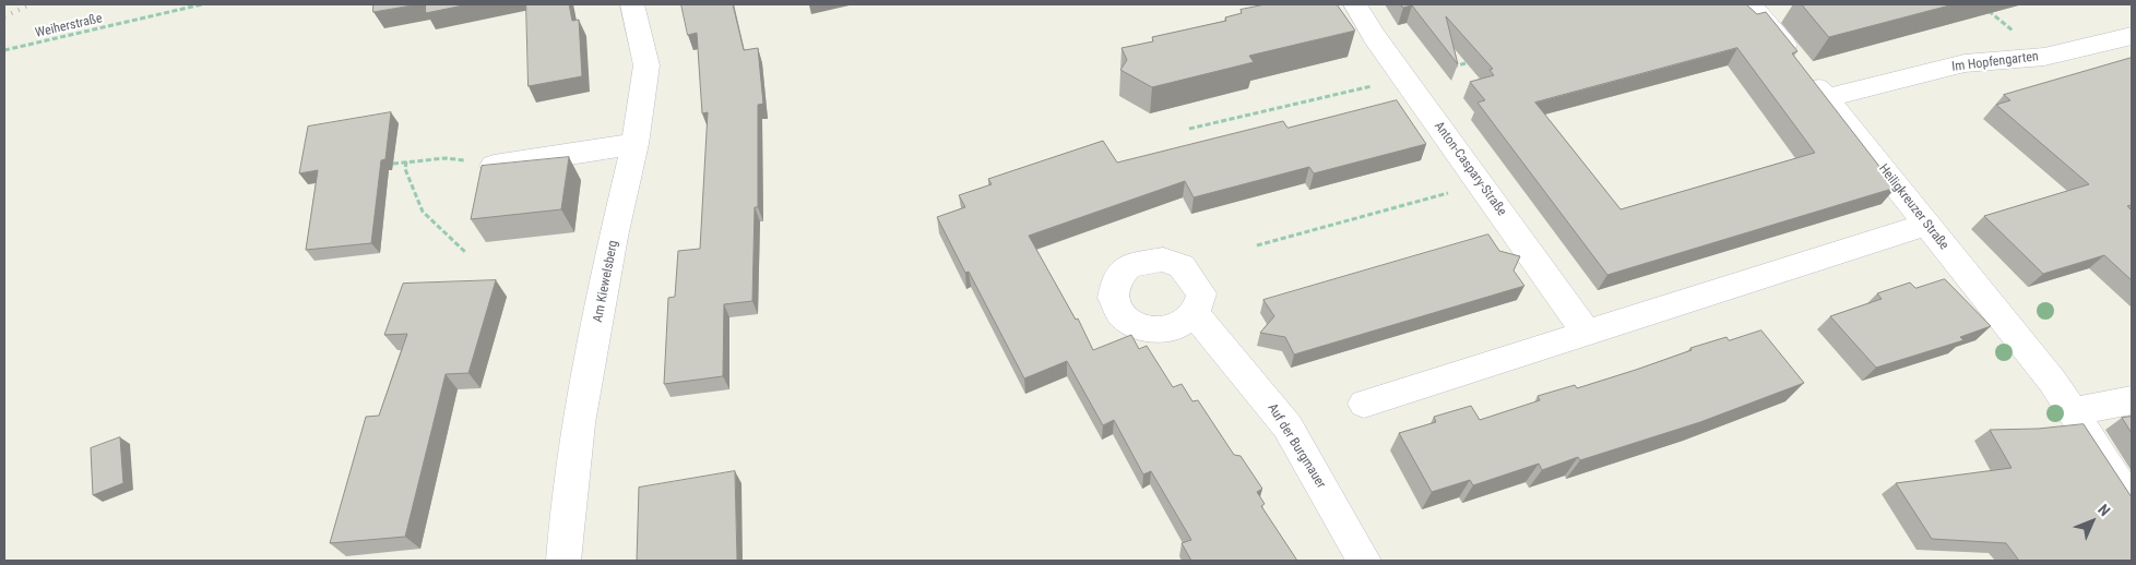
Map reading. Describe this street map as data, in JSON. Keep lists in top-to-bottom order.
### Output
{
  "streets": {
    "street": [
      "Im Hopfengarten",
      "Anton-Caspary-Straße",
      "Heiligkreuzer Straße",
      "Am Kiewelsberg",
      "Auf der Burgmauer"
    ],
    "path": ["Weiherstraße"]
  },
  "crossings": [
    ["Im Hopfengarten", "Heiligkreuzer Straße"]
  ],
  "north": "top right"
}
